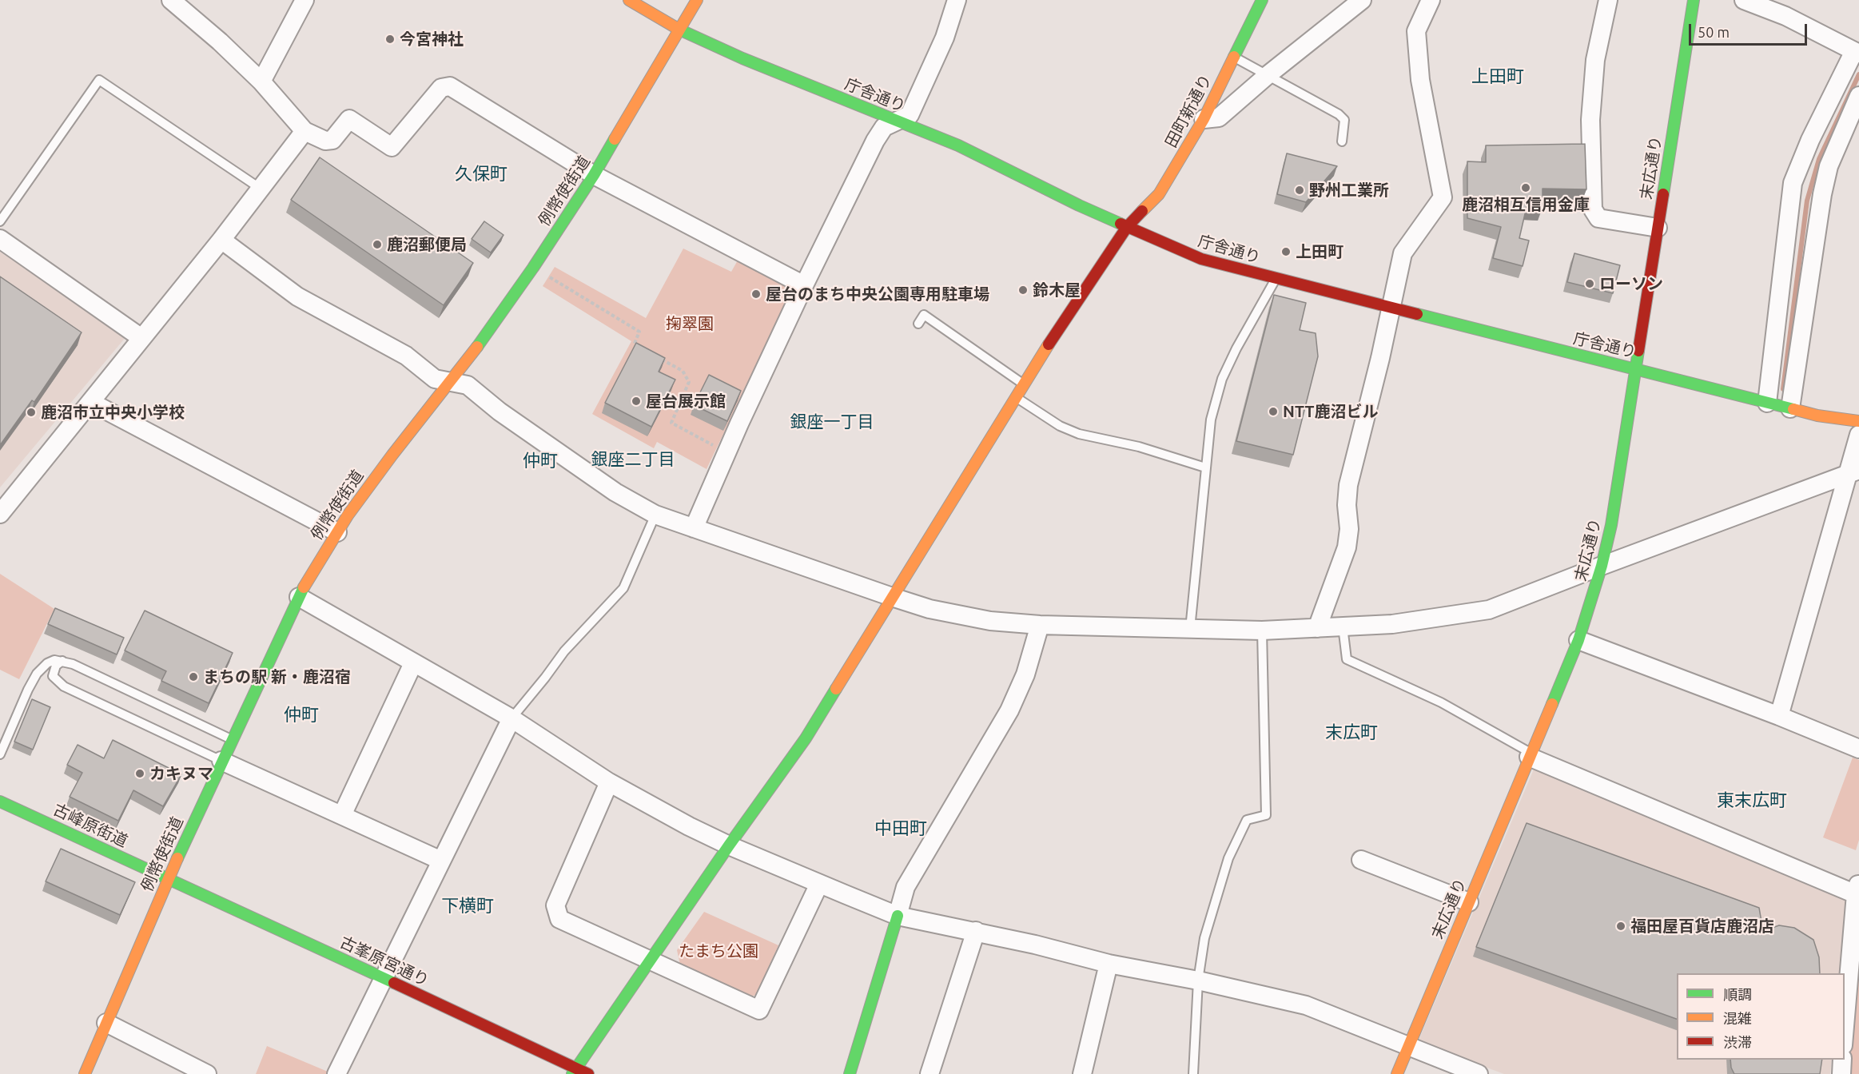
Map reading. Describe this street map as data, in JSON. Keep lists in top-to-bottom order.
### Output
{
  "streets": {
    "main road": [
      "庁舎通り",
      "田町新通り",
      "末広通り",
      "例幣使街道",
      "古峰原街道",
      "古峯原宮通り"
    ]
  },
  "crossings": [
    ["庁舎通り", "田町新通り"],
    ["庁舎通り", "末広通り"],
    ["庁舎通り", "例幣使街道"],
    ["田町新通り", "古峯原宮通り"],
    ["例幣使街道", "古峰原街道"],
    ["例幣使街道", "古峯原宮通り"],
    ["古峰原街道", "古峯原宮通り"]
  ],
  "districts": [
    "上田町",
    "久保町",
    "銀座一丁目",
    "銀座二丁目",
    "仲町",
    "仲町",
    "末広町",
    "東末広町",
    "中田町",
    "下横町"
  ],
  "parks": ["掬翠園", "たまち公園"],
  "places": [
    "今宮神社",
    "鹿沼相互信用金庫",
    "野州工業所",
    "鹿沼郵便局",
    "上田町",
    "ローソン",
    "鈴木屋",
    "屋台のまち中央公園専用駐車場",
    "屋台展示館",
    "NTT鹿沼ビル",
    "鹿沼市立中央小学校",
    "まちの駅 新・鹿沼宿",
    "カキヌマ",
    "福田屋百貨店鹿沼店"
  ],
  "legend": ["順調", "混雑", "渋滞"],
  "scale_bar": "50 m"
}
